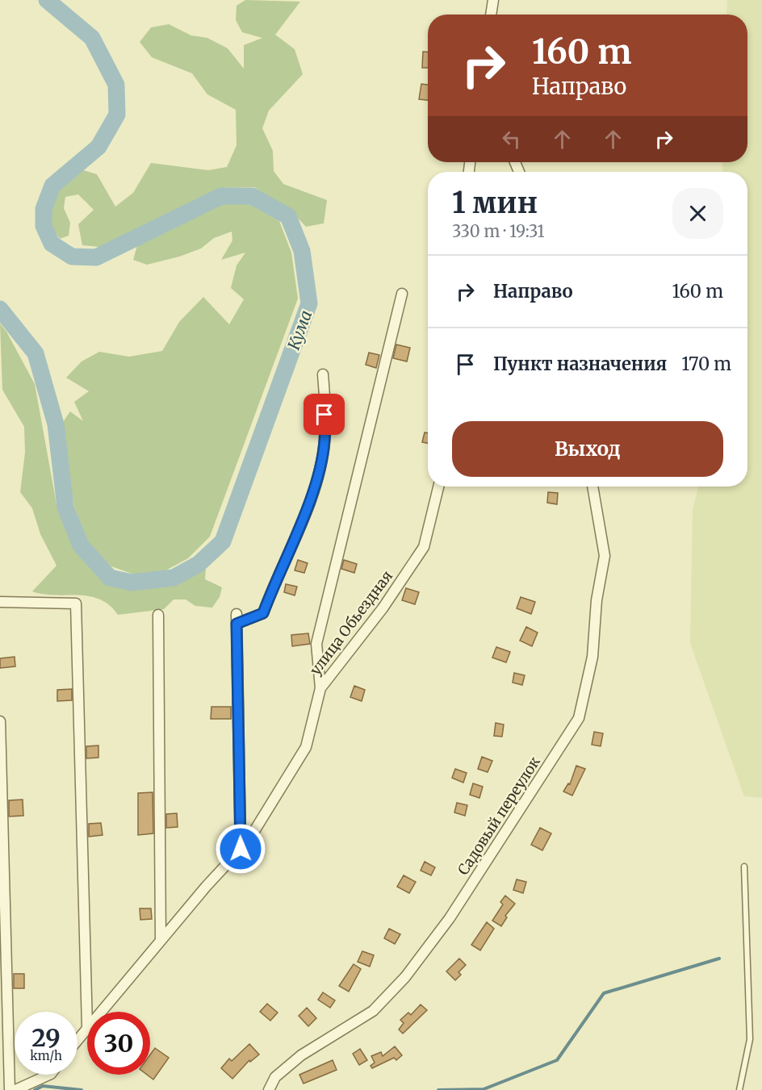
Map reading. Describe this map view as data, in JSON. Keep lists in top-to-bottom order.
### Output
{
  "streets": {
    "street": ["улица Обьездная", "Садовый переулок"]
  },
  "water": ["Кума"],
  "page": {
    "turn": ["160 m", "Направо"],
    "heading": ["1 мин", "330 m · 19:31"],
    "list": [
      {
        "name": "Направо",
        "value": "160 m"
      },
      {
        "name": "Пункт назначения",
        "value": "170 m"
      }
    ],
    "buttons": "Выход",
    "speed": "29 km/h",
    "limit": "30"
  }
}
